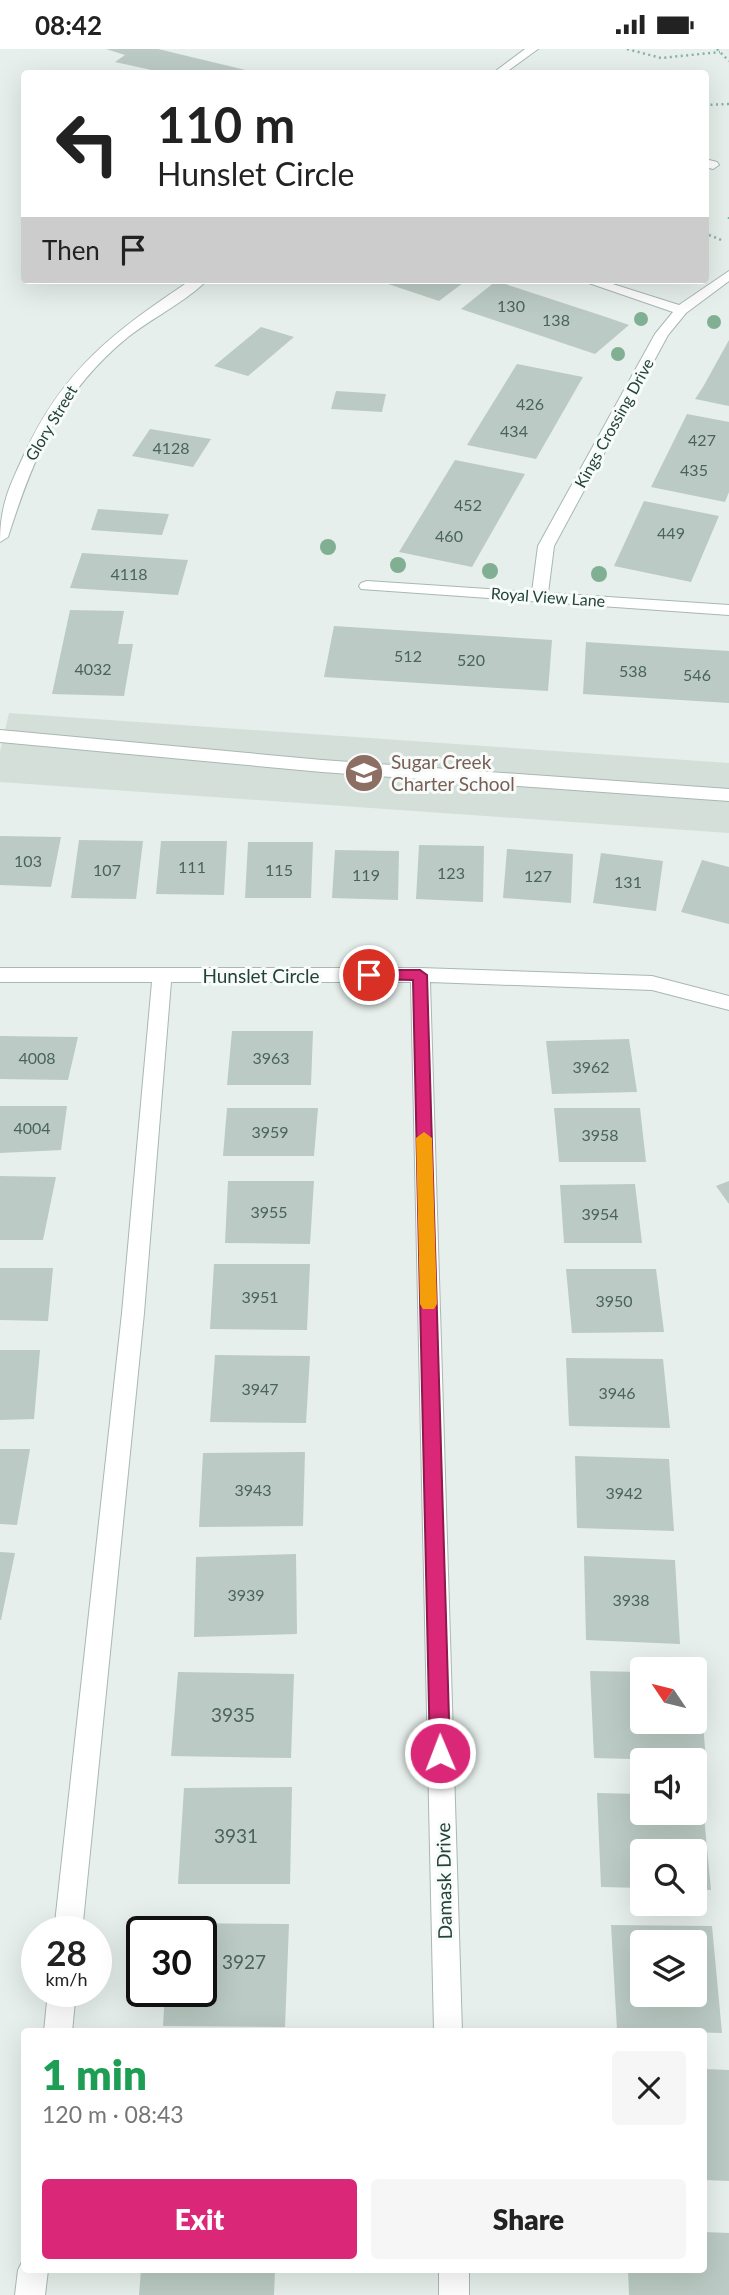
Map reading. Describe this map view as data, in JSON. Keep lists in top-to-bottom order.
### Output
{
  "streets": {
    "street": [
      "Glory Street",
      "Kings Crossing Drive",
      "Royal View Lane",
      "Hunslet Circle",
      "Damask Drive"
    ]
  },
  "crossings": [
    ["Kings Crossing Drive", "Royal View Lane"],
    ["Hunslet Circle", "Damask Drive"]
  ],
  "places": {
    "school or university": ["Sugar Creek Charter School"]
  },
  "house_numbers": [
    "130",
    "138",
    "426",
    "434",
    "427",
    "4128",
    "435",
    "452",
    "449",
    "460",
    "4118",
    "512",
    "520",
    "4032",
    "538",
    "546",
    "103",
    "111",
    "107",
    "115",
    "123",
    "119",
    "127",
    "131",
    "4008",
    "3963",
    "3962",
    "4004",
    "3959",
    "3958",
    "3955",
    "3954",
    "3951",
    "3950",
    "3947",
    "3946",
    "3943",
    "3942",
    "3939",
    "3938",
    "3935",
    "3931",
    "3927"
  ],
  "north": "top left",
  "page": {
    "status": "08:42",
    "turn": ["110 m", "Hunslet Circle"],
    "then": "Then",
    "speed": "28 km/h",
    "limit": "30",
    "heading": ["1 min", "120 m · 08:43"],
    "buttons": ["Exit", "Share"]
  }
}
